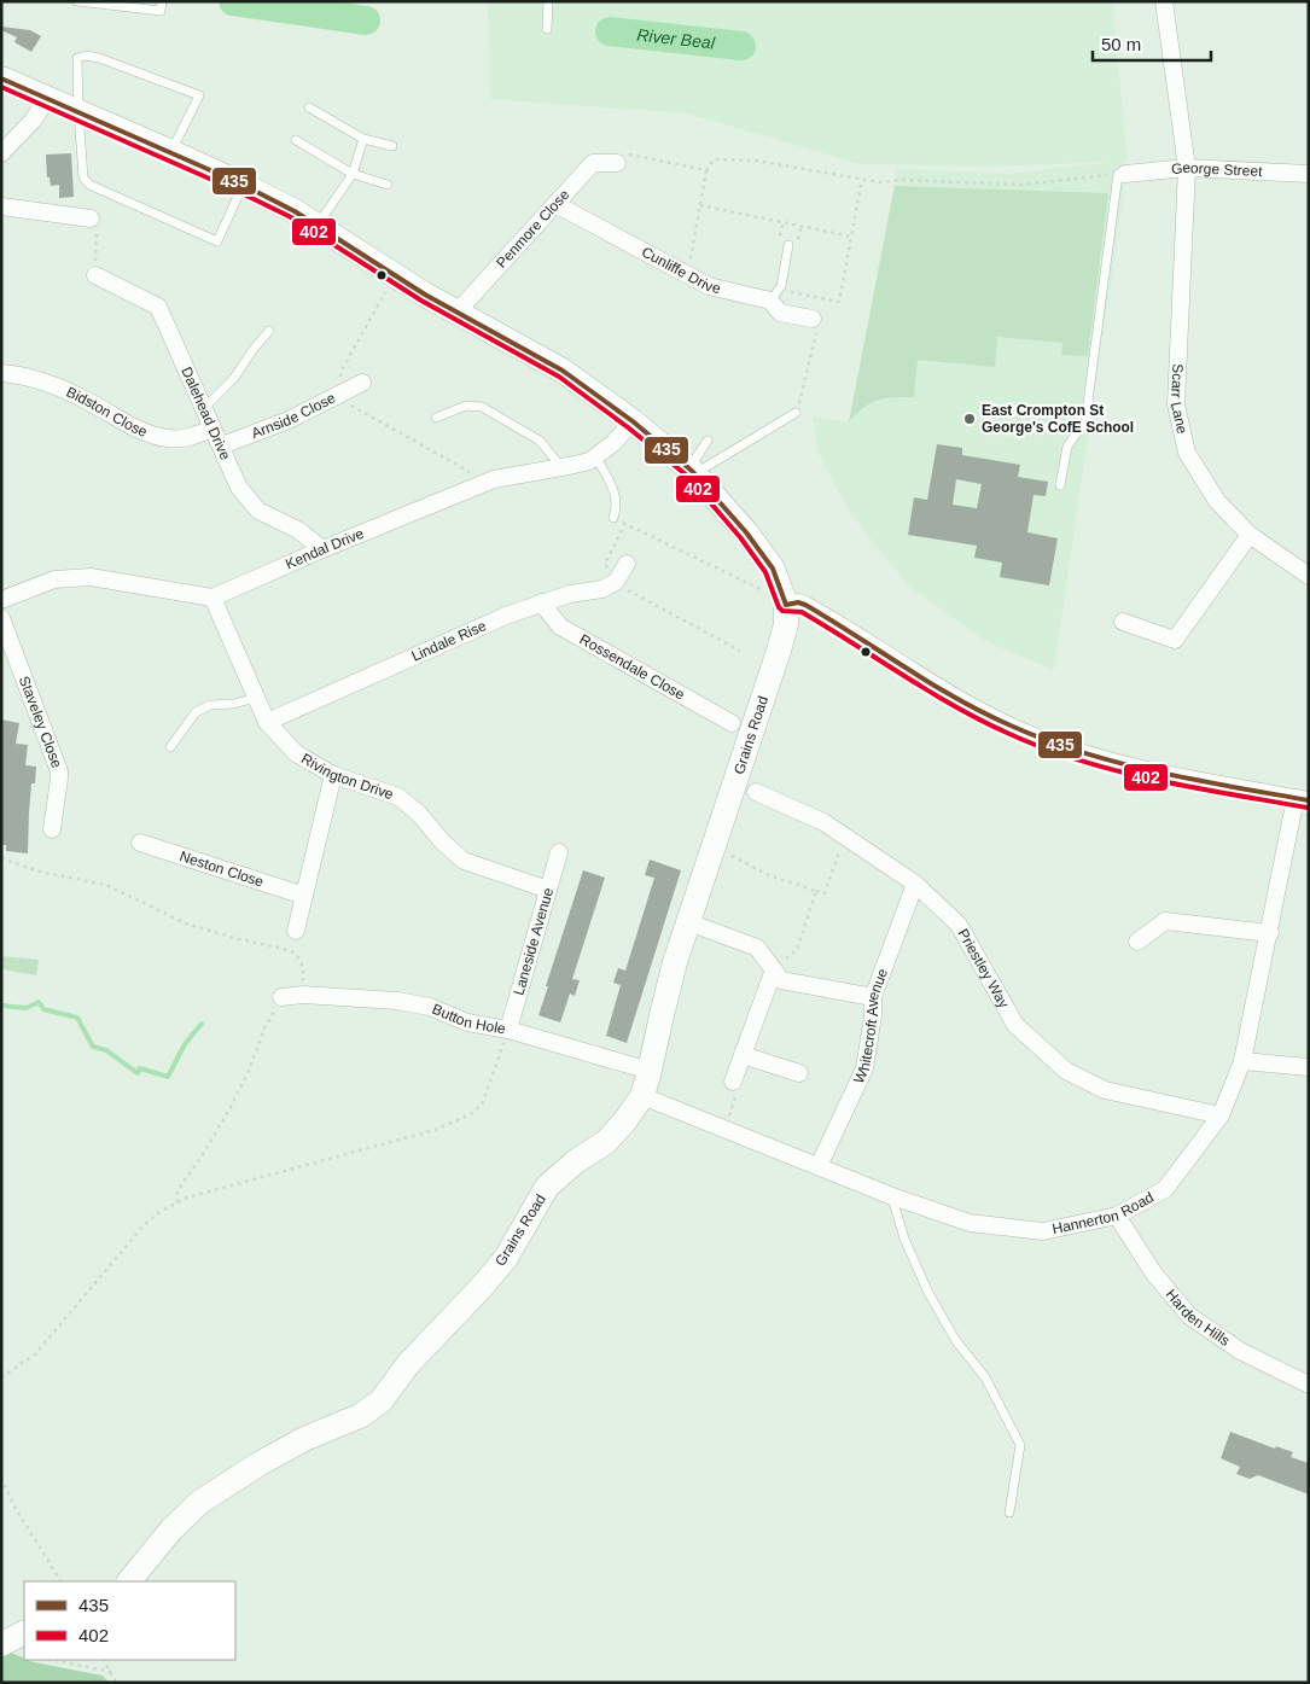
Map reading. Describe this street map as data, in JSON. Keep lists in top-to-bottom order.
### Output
{
  "streets": {
    "street": [
      "George Street",
      "Penmore Close",
      "Cunliffe Drive",
      "Scarr Lane",
      "Bidston Close",
      "Dalehead Drive",
      "Arnside Close",
      "Kendal Drive",
      "Lindale Rise",
      "Rossendale Close",
      "Staveley Close",
      "Grains Road",
      "Rivington Drive",
      "Neston Close",
      "Laneside Avenue",
      "Priestley Way",
      "Button Hole",
      "Whitecroft Avenue",
      "Hannerton Road",
      "Harden Hills"
    ]
  },
  "crossings": [
    ["George Street", "Scarr Lane"],
    ["Penmore Close", "Cunliffe Drive"],
    ["Bidston Close", "Dalehead Drive"],
    ["Dalehead Drive", "Arnside Close"],
    ["Dalehead Drive", "Kendal Drive"],
    ["Kendal Drive", "Rivington Drive"],
    ["Lindale Rise", "Rossendale Close"],
    ["Lindale Rise", "Rivington Drive"],
    ["Grains Road", "Button Hole"],
    ["Grains Road", "Hannerton Road"],
    ["Rivington Drive", "Laneside Avenue"],
    ["Laneside Avenue", "Button Hole"],
    ["Priestley Way", "Whitecroft Avenue"],
    ["Priestley Way", "Hannerton Road"],
    ["Whitecroft Avenue", "Hannerton Road"],
    ["Hannerton Road", "Harden Hills"]
  ],
  "water": ["River Beal"],
  "places": ["East Crompton St George's CofE School"],
  "lines": ["transit line 435", "transit line 402"],
  "legend": ["435", "402"],
  "scale_bar": "50 m"
}
